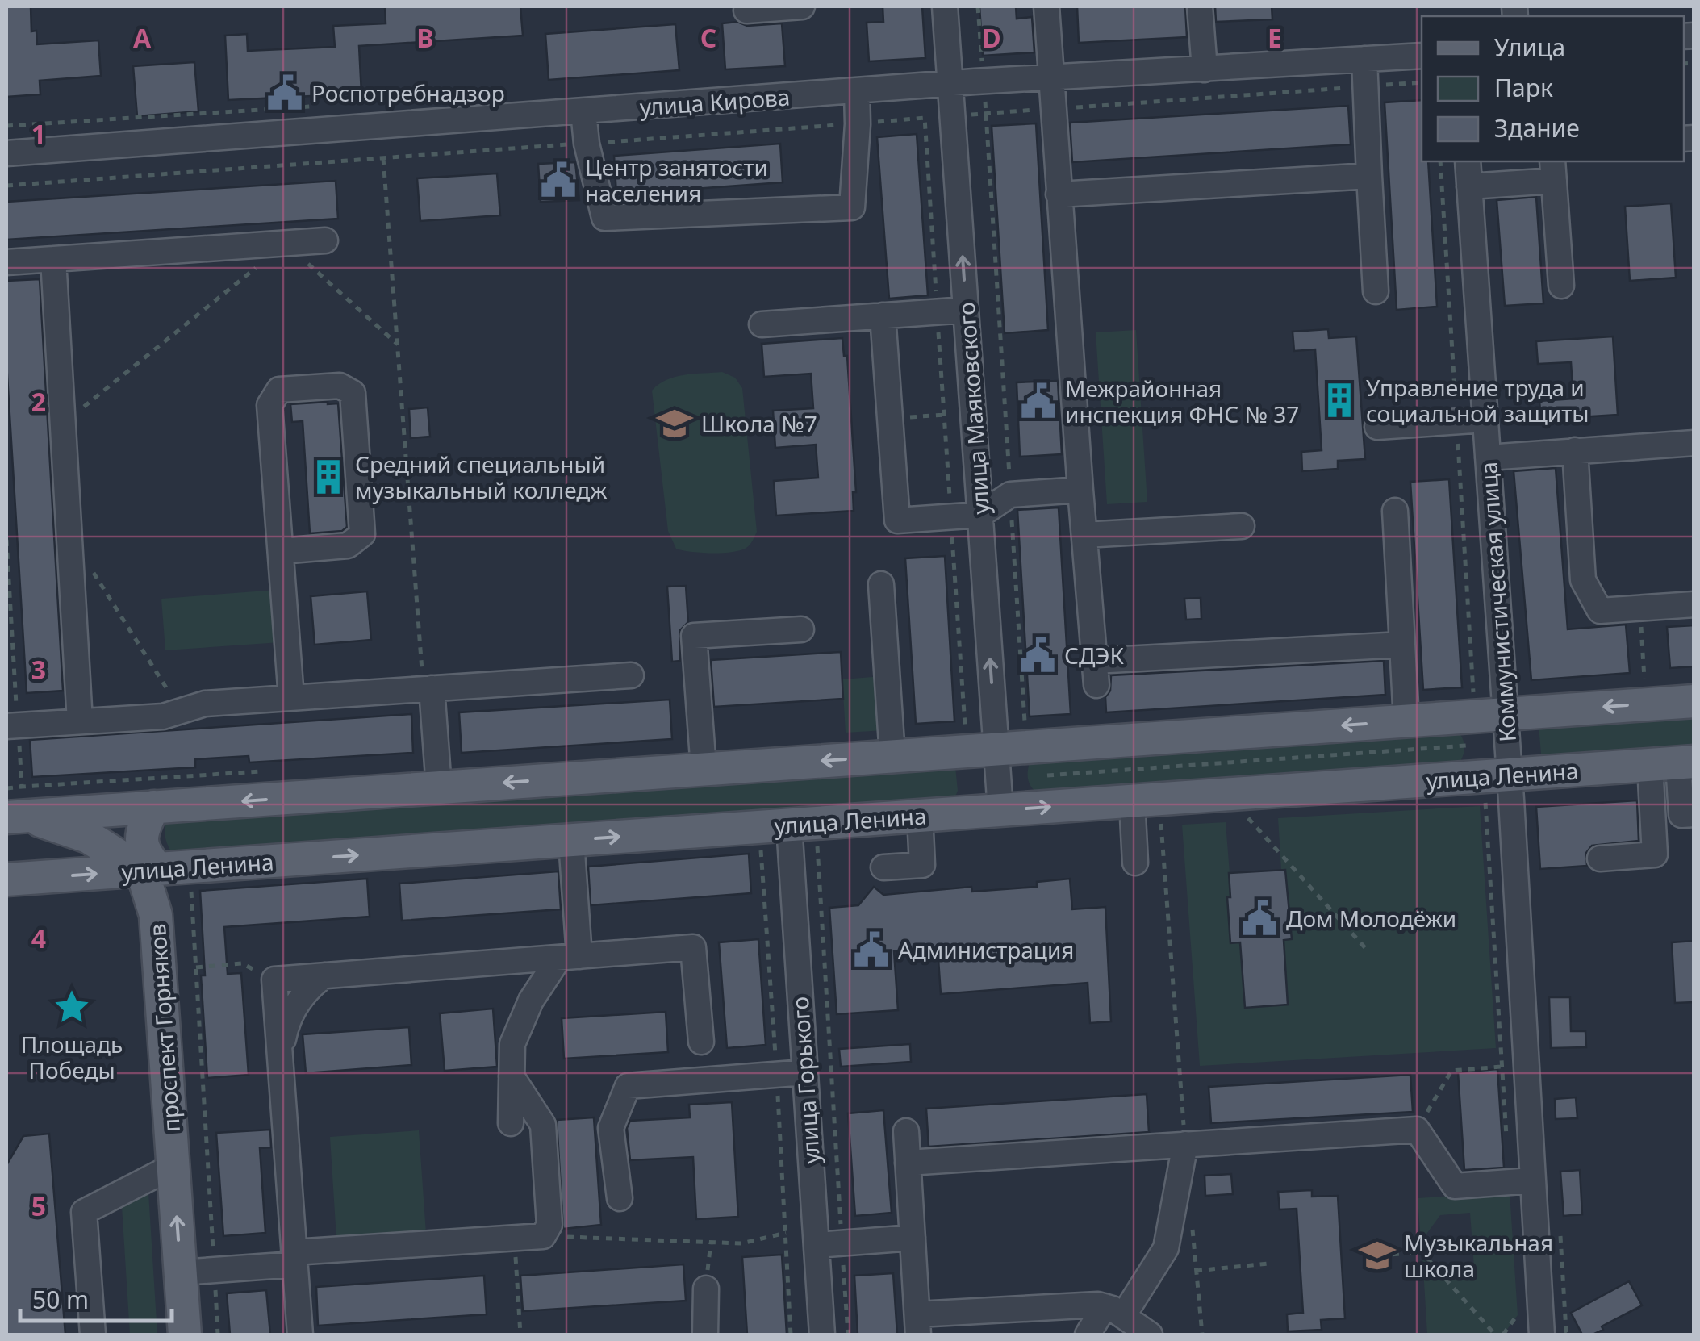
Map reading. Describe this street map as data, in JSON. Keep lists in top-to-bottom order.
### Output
{
  "streets": {
    "main road": ["улица Ленина", "проспект Горняков"],
    "street": [
      "улица Кирова",
      "улица Маяковского",
      "Коммунистическая улица",
      "улица Горького"
    ]
  },
  "crossings": [
    ["улица Кирова", "улица Маяковского"],
    ["улица Маяковского", "улица Ленина"],
    ["Коммунистическая улица", "улица Ленина"],
    ["улица Ленина", "проспект Горняков"],
    ["улица Ленина", "улица Горького"]
  ],
  "places": {
    "public building": [
      "Роспотребнадзор",
      "Центр занятости населения",
      "Межрайонная инспекция ФНС № 37",
      "СДЭК",
      "Дом Молодёжи",
      "Администрация"
    ],
    "building": ["Управление труда и социальной защиты", "Средний специальный музыкальный колледж"],
    "school or university": ["Школа №7", "Музыкальная школа"],
    "place": ["Площадь Победы"]
  },
  "legend": ["Улица", "Парк", "Здание"],
  "scale_bar": "50 m",
  "grid": {
    "columns": [
      "A",
      "B",
      "C",
      "D",
      "E"
    ],
    "rows": [
      "1",
      "2",
      "3",
      "4",
      "5"
    ]
  }
}
